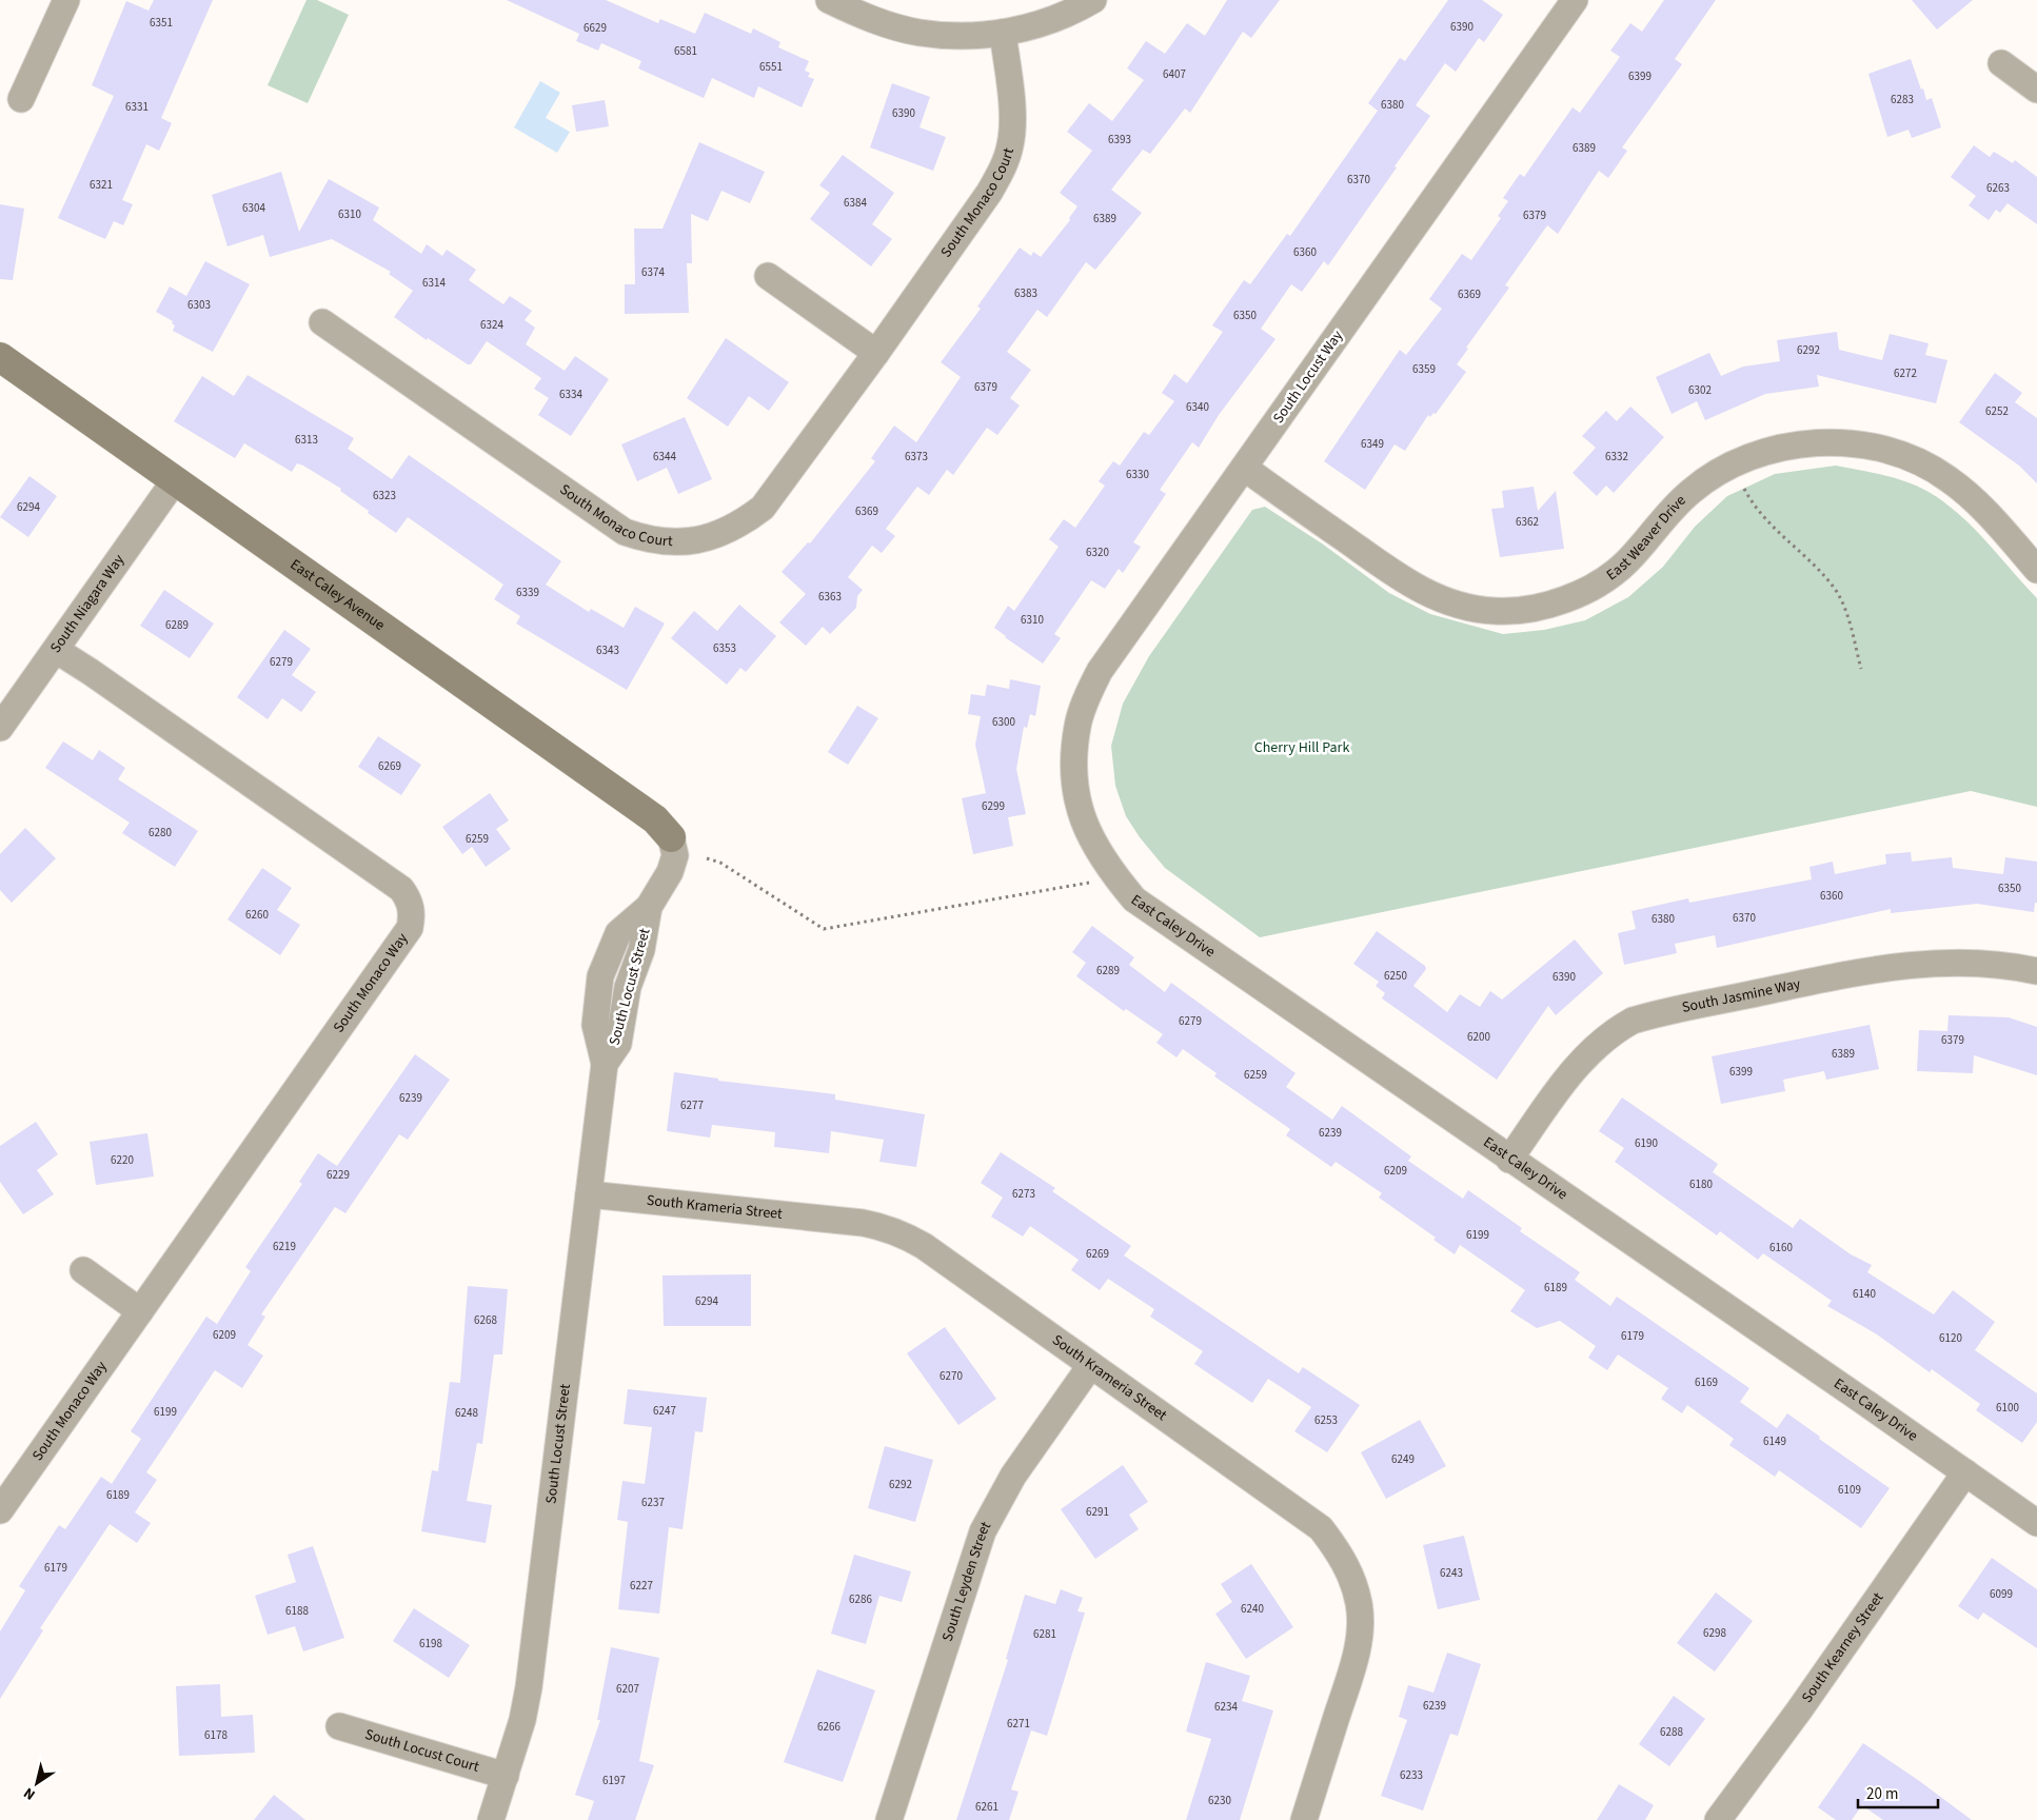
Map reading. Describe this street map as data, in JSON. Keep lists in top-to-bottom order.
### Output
{
  "streets": {
    "street": [
      "South Monaco Court",
      "South Locust Way",
      "East Weaver Drive",
      "East Caley Avenue",
      "South Niagara Way",
      "East Caley Drive",
      "South Monaco Way",
      "South Locust Street",
      "South Jasmine Way",
      "South Krameria Street",
      "South Leyden Street",
      "South Kearney Street",
      "South Locust Court"
    ]
  },
  "crossings": [
    ["South Locust Way", "East Weaver Drive"],
    ["South Locust Way", "East Caley Drive"],
    ["East Caley Avenue", "South Niagara Way"],
    ["East Caley Avenue", "South Locust Street"],
    ["South Niagara Way", "South Monaco Way"],
    ["East Caley Drive", "South Jasmine Way"],
    ["East Caley Drive", "South Kearney Street"],
    ["South Locust Street", "South Krameria Street"],
    ["South Locust Street", "South Locust Court"],
    ["South Krameria Street", "South Leyden Street"]
  ],
  "parks": ["Cherry Hill Park"],
  "house_numbers": [
    "6351",
    "6390",
    "6629",
    "6581",
    "6551",
    "6407",
    "6399",
    "6283",
    "6380",
    "6331",
    "6390",
    "6393",
    "6389",
    "6370",
    "6321",
    "6263",
    "6384",
    "6304",
    "6310",
    "6379",
    "6389",
    "6360",
    "6374",
    "6314",
    "6383",
    "6369",
    "6303",
    "6350",
    "6324",
    "6292",
    "6359",
    "6272",
    "6379",
    "6302",
    "6334",
    "6340",
    "6252",
    "6313",
    "6349",
    "6344",
    "6373",
    "6332",
    "6330",
    "6323",
    "6294",
    "6369",
    "6362",
    "6320",
    "6339",
    "6363",
    "6310",
    "6289",
    "6353",
    "6343",
    "6279",
    "6300",
    "6269",
    "6299",
    "6280",
    "6259",
    "6350",
    "6360",
    "6260",
    "6370",
    "6380",
    "6289",
    "6250",
    "6390",
    "6279",
    "6200",
    "6379",
    "6389",
    "6399",
    "6259",
    "6239",
    "6277",
    "6239",
    "6190",
    "6220",
    "6209",
    "6229",
    "6180",
    "6273",
    "6199",
    "6219",
    "6160",
    "6269",
    "6189",
    "6140",
    "6294",
    "6268",
    "6209",
    "6179",
    "6120",
    "6270",
    "6169",
    "6100",
    "6247",
    "6199",
    "6248",
    "6253",
    "6149",
    "6249",
    "6292",
    "6109",
    "6189",
    "6237",
    "6291",
    "6179",
    "6243",
    "6227",
    "6099",
    "6286",
    "6240",
    "6188",
    "6298",
    "6281",
    "6198",
    "6207",
    "6239",
    "6234",
    "6271",
    "6266",
    "6288",
    "6178",
    "6233",
    "6197",
    "6230",
    "6261"
  ],
  "scale_bar": "20 m",
  "north": "bottom left"
}
